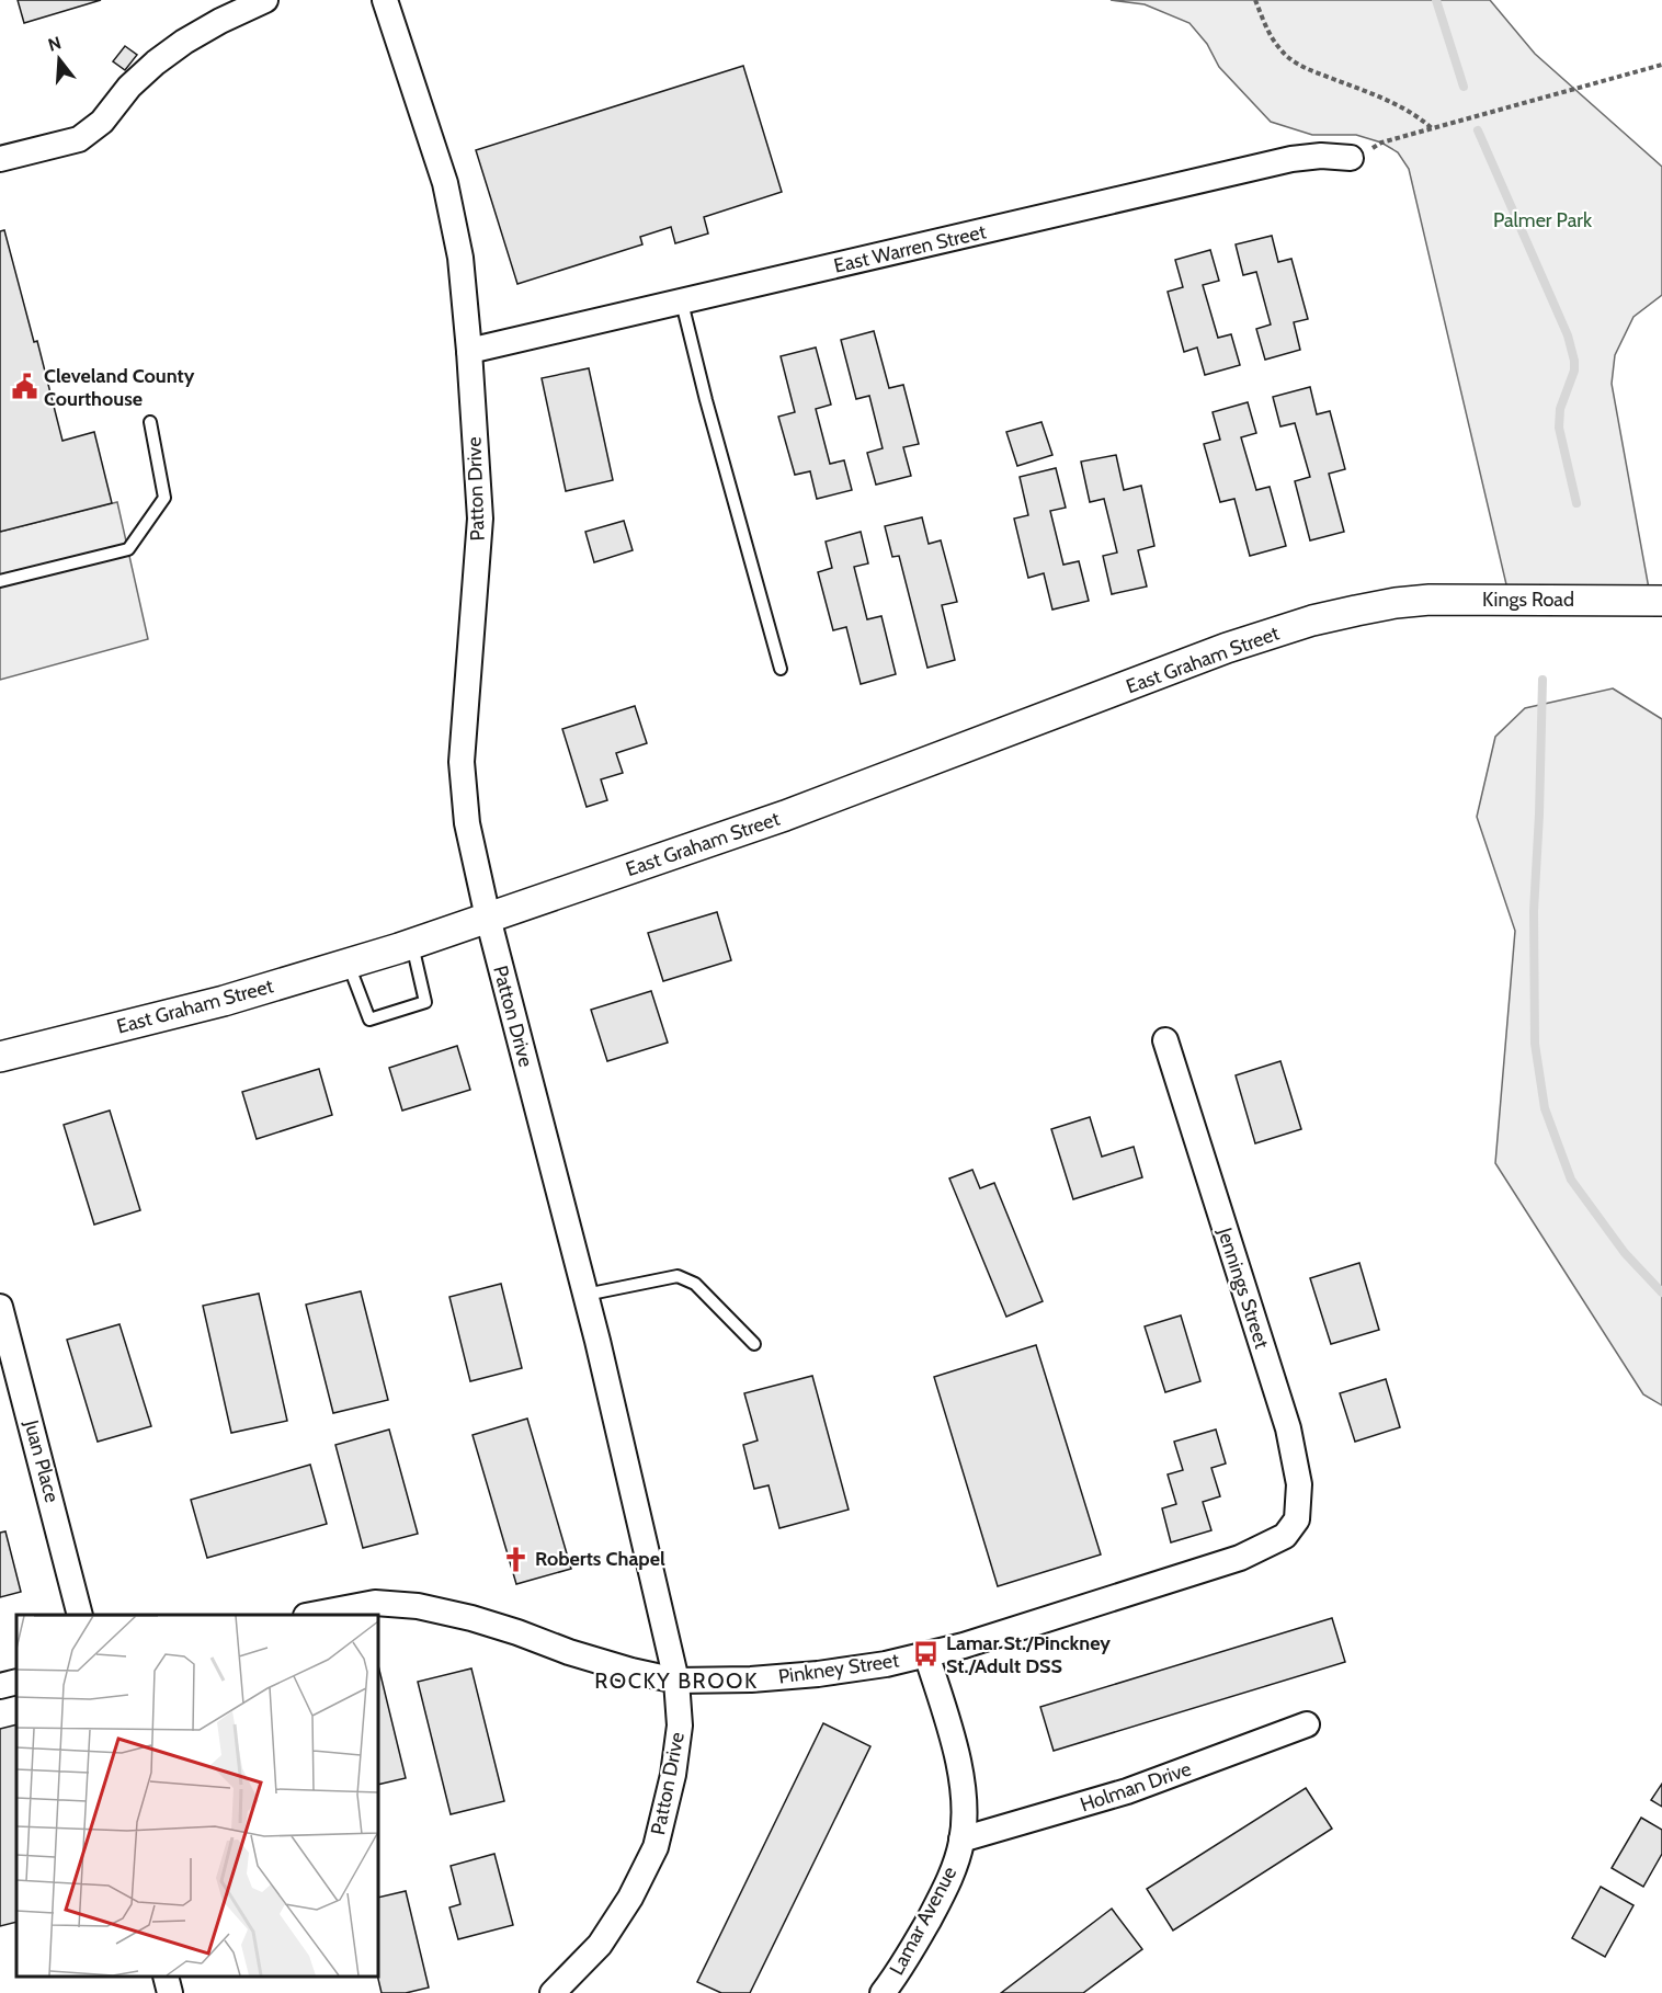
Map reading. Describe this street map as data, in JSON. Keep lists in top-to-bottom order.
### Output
{
  "streets": {
    "street": [
      "East Warren Street",
      "Patton Drive",
      "Kings Road",
      "East Graham Street",
      "Jennings Street",
      "Juan Place",
      "Pinkney Street",
      "Holman Drive",
      "Lamar Avenue"
    ]
  },
  "crossings": [
    ["East Warren Street", "Patton Drive"],
    ["Patton Drive", "East Graham Street"],
    ["Patton Drive", "Pinkney Street"],
    ["Kings Road", "East Graham Street"],
    ["Jennings Street", "Pinkney Street"],
    ["Pinkney Street", "Lamar Avenue"],
    ["Holman Drive", "Lamar Avenue"]
  ],
  "districts": ["ROCKY BROOK"],
  "parks": ["Palmer Park"],
  "places": {
    "public building": ["Cleveland County Courthouse"],
    "church": ["Roberts Chapel"],
    "bus stop": ["Lamar St./Pinckney St./Adult DSS"]
  },
  "north": "top"
}
